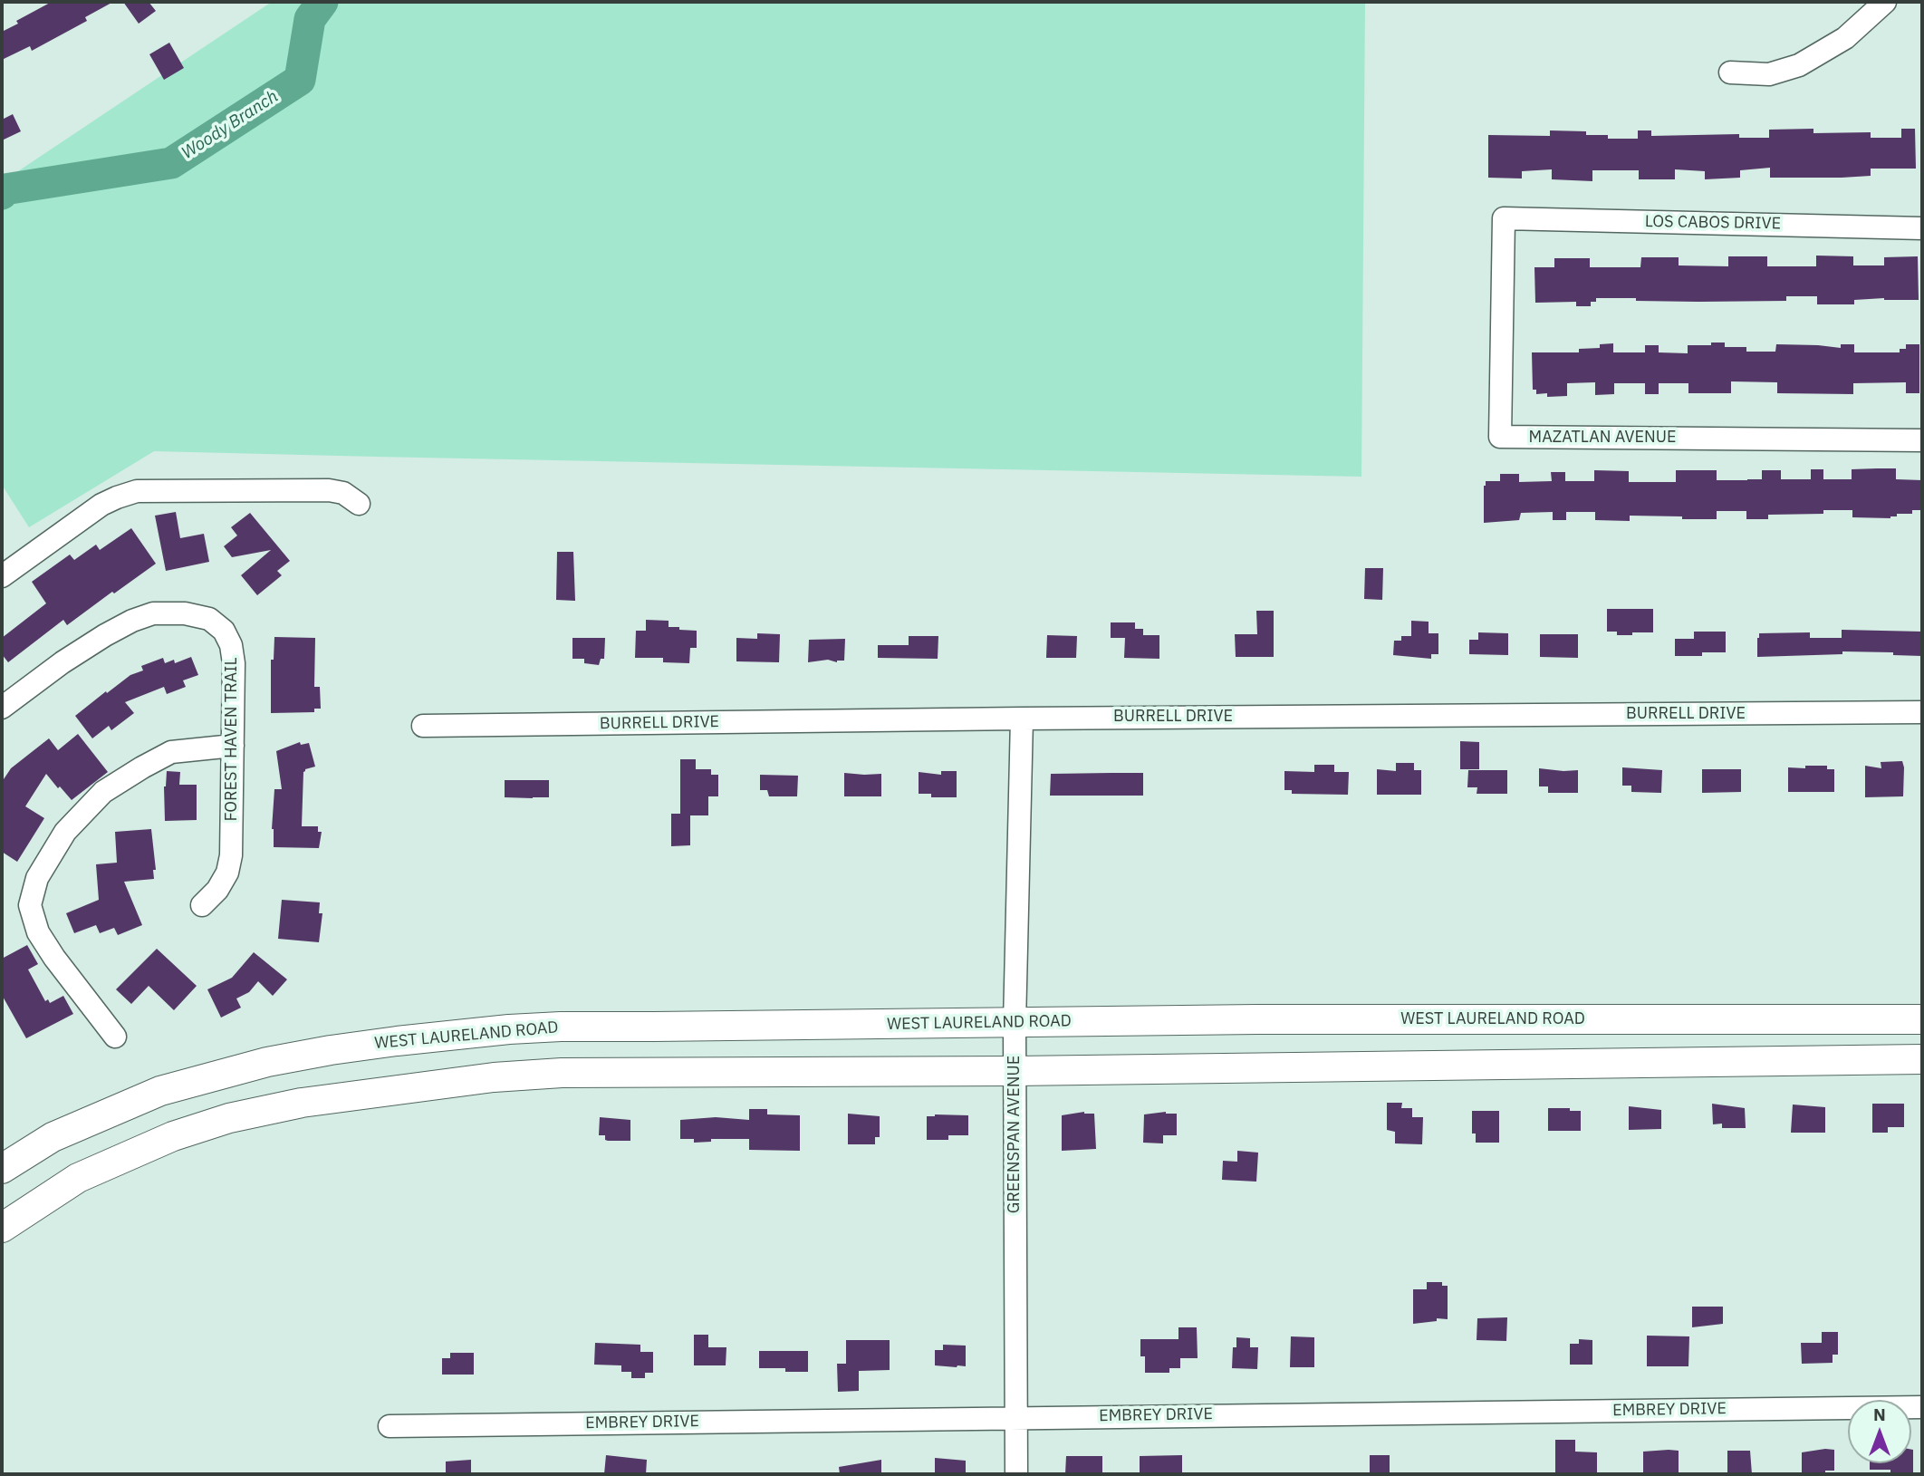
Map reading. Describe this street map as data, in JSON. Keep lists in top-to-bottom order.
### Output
{
  "streets": {
    "main road": ["WEST LAURELAND ROAD"],
    "street": [
      "LOS CABOS DRIVE",
      "MAZATLAN AVENUE",
      "BURRELL DRIVE",
      "FOREST HAVEN TRAIL",
      "GREENSPAN AVENUE",
      "EMBREY DRIVE"
    ]
  },
  "crossings": [
    ["LOS CABOS DRIVE", "MAZATLAN AVENUE"],
    ["BURRELL DRIVE", "GREENSPAN AVENUE"],
    ["WEST LAURELAND ROAD", "GREENSPAN AVENUE"],
    ["GREENSPAN AVENUE", "EMBREY DRIVE"]
  ],
  "water": ["Woody Branch"],
  "north": "top"
}
